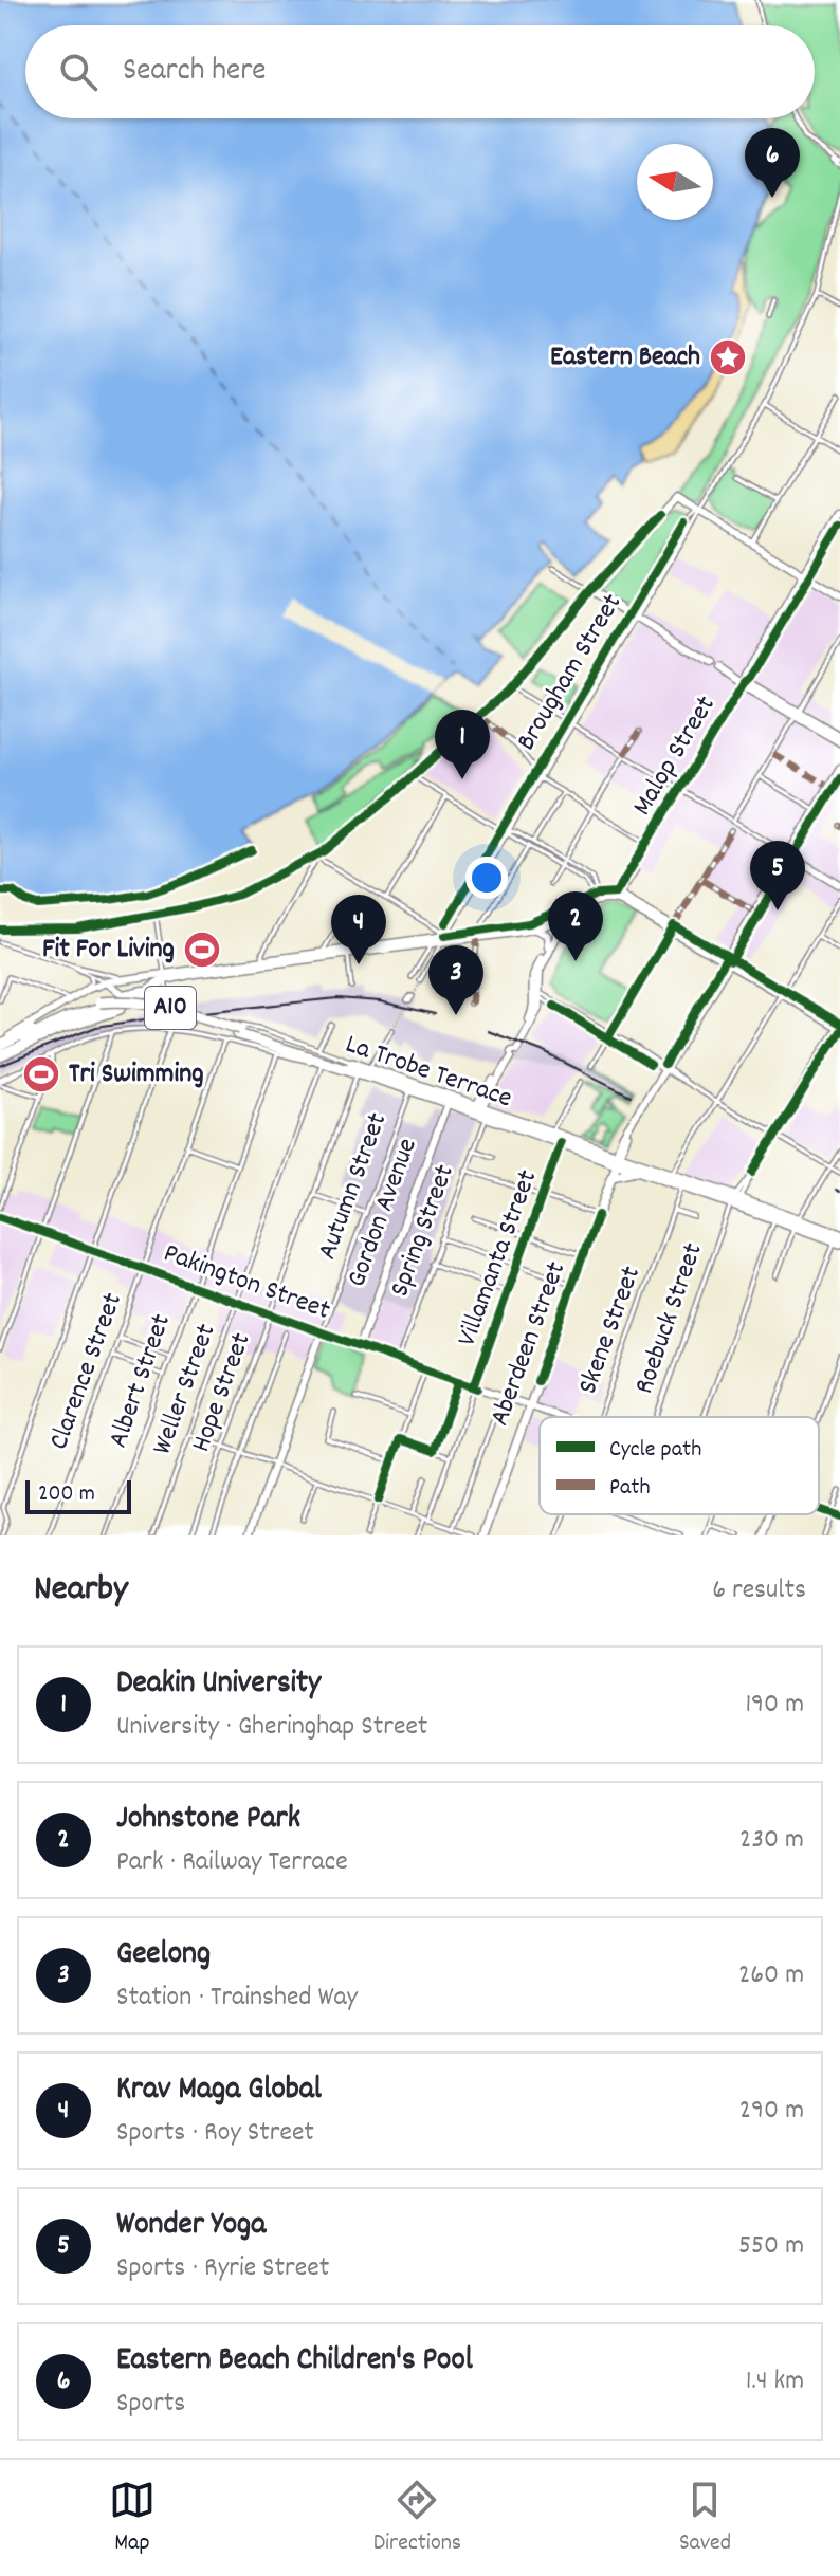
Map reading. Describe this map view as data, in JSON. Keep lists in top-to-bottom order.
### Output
{
  "streets": {
    "highway": ["A10", "La Trobe Terrace"],
    "main road": ["Aberdeen Street"],
    "street": [
      "Brougham Street",
      "Malop Street",
      "Autumn Street",
      "Gordon Avenue",
      "Spring Street",
      "Villamanta Street",
      "Pakington Street",
      "Roebuck Street",
      "Skene Street",
      "Clarence Street",
      "Albert Street",
      "Weller Street",
      "Hope Street"
    ]
  },
  "crossings": [
    ["La Trobe Terrace", "Autumn Street"],
    ["La Trobe Terrace", "Gordon Avenue"],
    ["La Trobe Terrace", "Spring Street"],
    ["La Trobe Terrace", "Villamanta Street"],
    ["La Trobe Terrace", "Roebuck Street"],
    ["La Trobe Terrace", "Skene Street"],
    ["La Trobe Terrace", "Aberdeen Street"],
    ["La Trobe Terrace", "Hope Street"],
    ["Autumn Street", "Pakington Street"],
    ["Gordon Avenue", "Pakington Street"],
    ["Spring Street", "Pakington Street"],
    ["Villamanta Street", "Pakington Street"],
    ["Pakington Street", "Aberdeen Street"],
    ["Pakington Street", "Clarence Street"],
    ["Pakington Street", "Albert Street"],
    ["Pakington Street", "Weller Street"],
    ["Pakington Street", "Hope Street"]
  ],
  "places": {
    "place": ["Eastern Beach"],
    "sports": ["Fit For Living", "Tri Swimming"]
  },
  "legend": ["Cycle path", "Path"],
  "scale_bar": "200 m",
  "north": "left",
  "page": {
    "search": "Search here",
    "pins": [
      "6",
      "1",
      "5",
      "2",
      "4",
      "3"
    ],
    "scale": "200 m",
    "heading": ["Nearby", "6 results"],
    "list": [
      {
        "mark": "1",
        "name": "Deakin University",
        "note": "University · Gheringhap Street",
        "value": "190 m"
      },
      {
        "mark": "2",
        "name": "Johnstone Park",
        "note": "Park · Railway Terrace",
        "value": "230 m"
      },
      {
        "mark": "3",
        "name": "Geelong",
        "note": "Station · Trainshed Way",
        "value": "260 m"
      },
      {
        "mark": "4",
        "name": "Krav Maga Global",
        "note": "Sports · Roy Street",
        "value": "290 m"
      },
      {
        "mark": "5",
        "name": "Wonder Yoga",
        "note": "Sports · Ryrie Street",
        "value": "550 m"
      },
      {
        "mark": "6",
        "name": "Eastern Beach Children's Pool",
        "note": "Sports",
        "value": "1.4 km"
      }
    ],
    "nav": ["Map", "Directions", "Saved"]
  }
}
